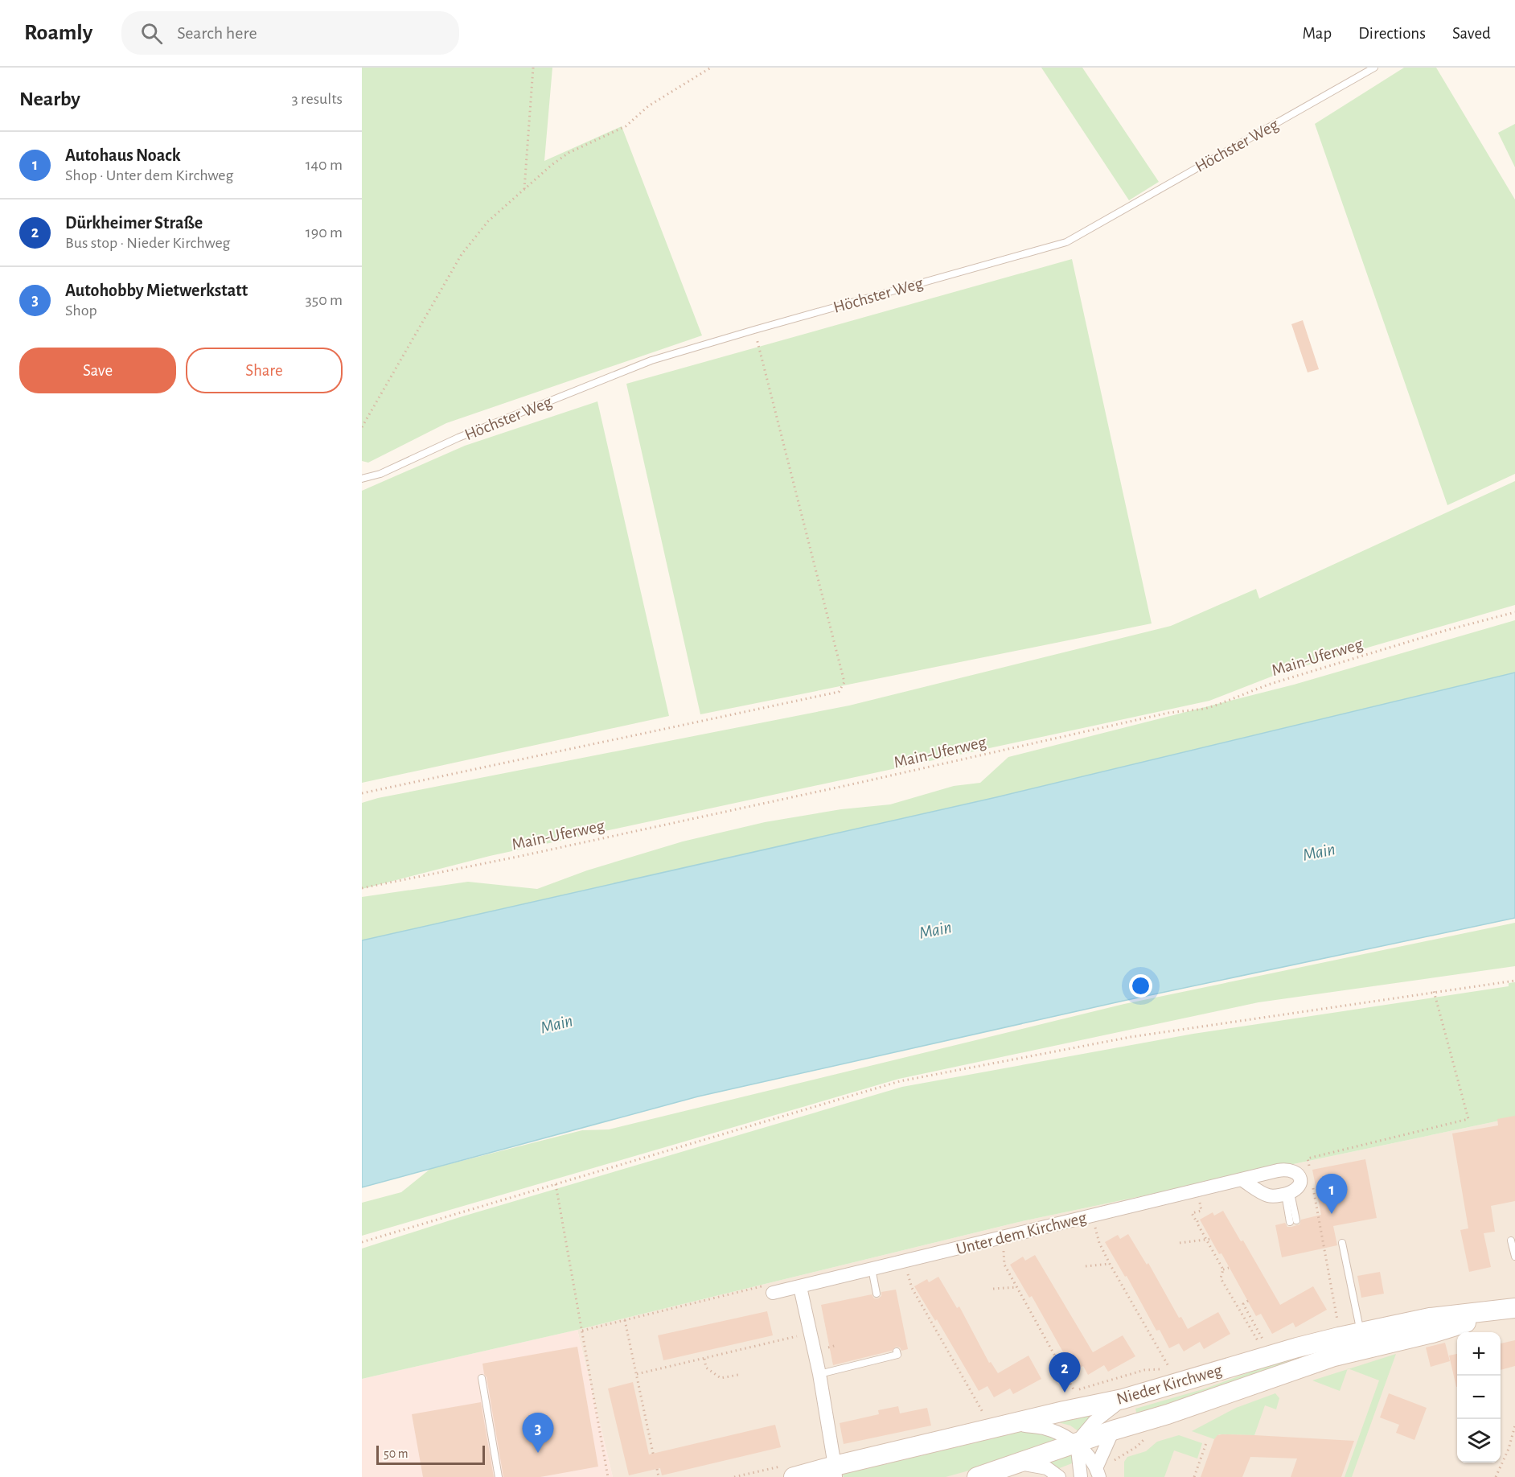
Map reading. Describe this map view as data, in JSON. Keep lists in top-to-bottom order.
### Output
{
  "streets": {
    "main road": ["Nieder Kirchweg"],
    "street": ["Unter dem Kirchweg"],
    "lane": ["Höchster Weg"],
    "path": ["Main-Uferweg"]
  },
  "water": ["Main"],
  "scale_bar": "50 m",
  "page": {
    "header": "Roamly",
    "search": "Search here",
    "nav": ["Map", "Directions", "Saved"],
    "heading": ["Nearby", "3 results"],
    "list": [
      {
        "mark": "1",
        "name": "Autohaus Noack",
        "note": "Shop · Unter dem Kirchweg",
        "value": "140 m"
      },
      {
        "mark": "2",
        "name": "Dürkheimer Straße",
        "note": "Bus stop · Nieder Kirchweg",
        "value": "190 m"
      },
      {
        "mark": "3",
        "name": "Autohobby Mietwerkstatt",
        "note": "Shop",
        "value": "350 m"
      }
    ],
    "buttons": ["Save", "Share"],
    "pins": ["1", "2", "3"],
    "map_buttons": ["+", "−"],
    "scale": "50 m"
  }
}
